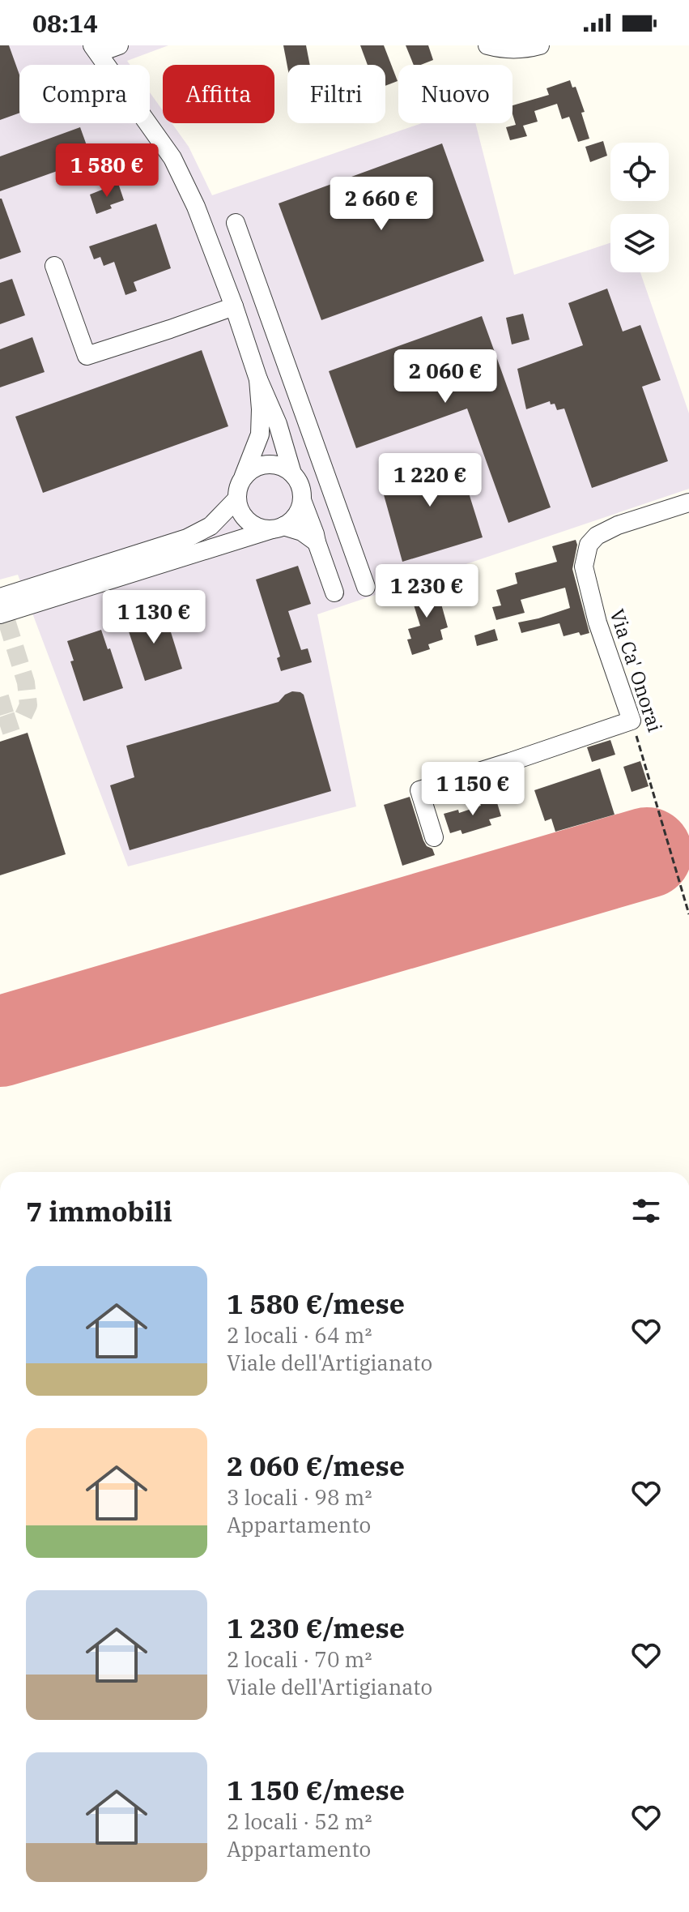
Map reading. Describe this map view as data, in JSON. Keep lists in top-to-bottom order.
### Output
{
  "streets": {
    "street": ["Via Ca' Onorai"]
  },
  "page": {
    "status": "08:14",
    "chip": [
      "Compra",
      "Affitta",
      "Filtri",
      "Nuovo"
    ],
    "price": [
      "1 580 €",
      "2 660 €",
      "2 060 €",
      "1 220 €",
      "1 230 €",
      "1 130 €",
      "1 150 €"
    ],
    "heading": "7 immobili",
    "list": [
      {
        "name": "1 580 €/mese",
        "note": "2 locali · 64 m² · Viale dell'Artigianato"
      },
      {
        "name": "2 060 €/mese",
        "note": "3 locali · 98 m² · Appartamento"
      },
      {
        "name": "1 230 €/mese",
        "note": "2 locali · 70 m² · Viale dell'Artigianato"
      },
      {
        "name": "1 150 €/mese",
        "note": "2 locali · 52 m² · Appartamento"
      }
    ]
  }
}
